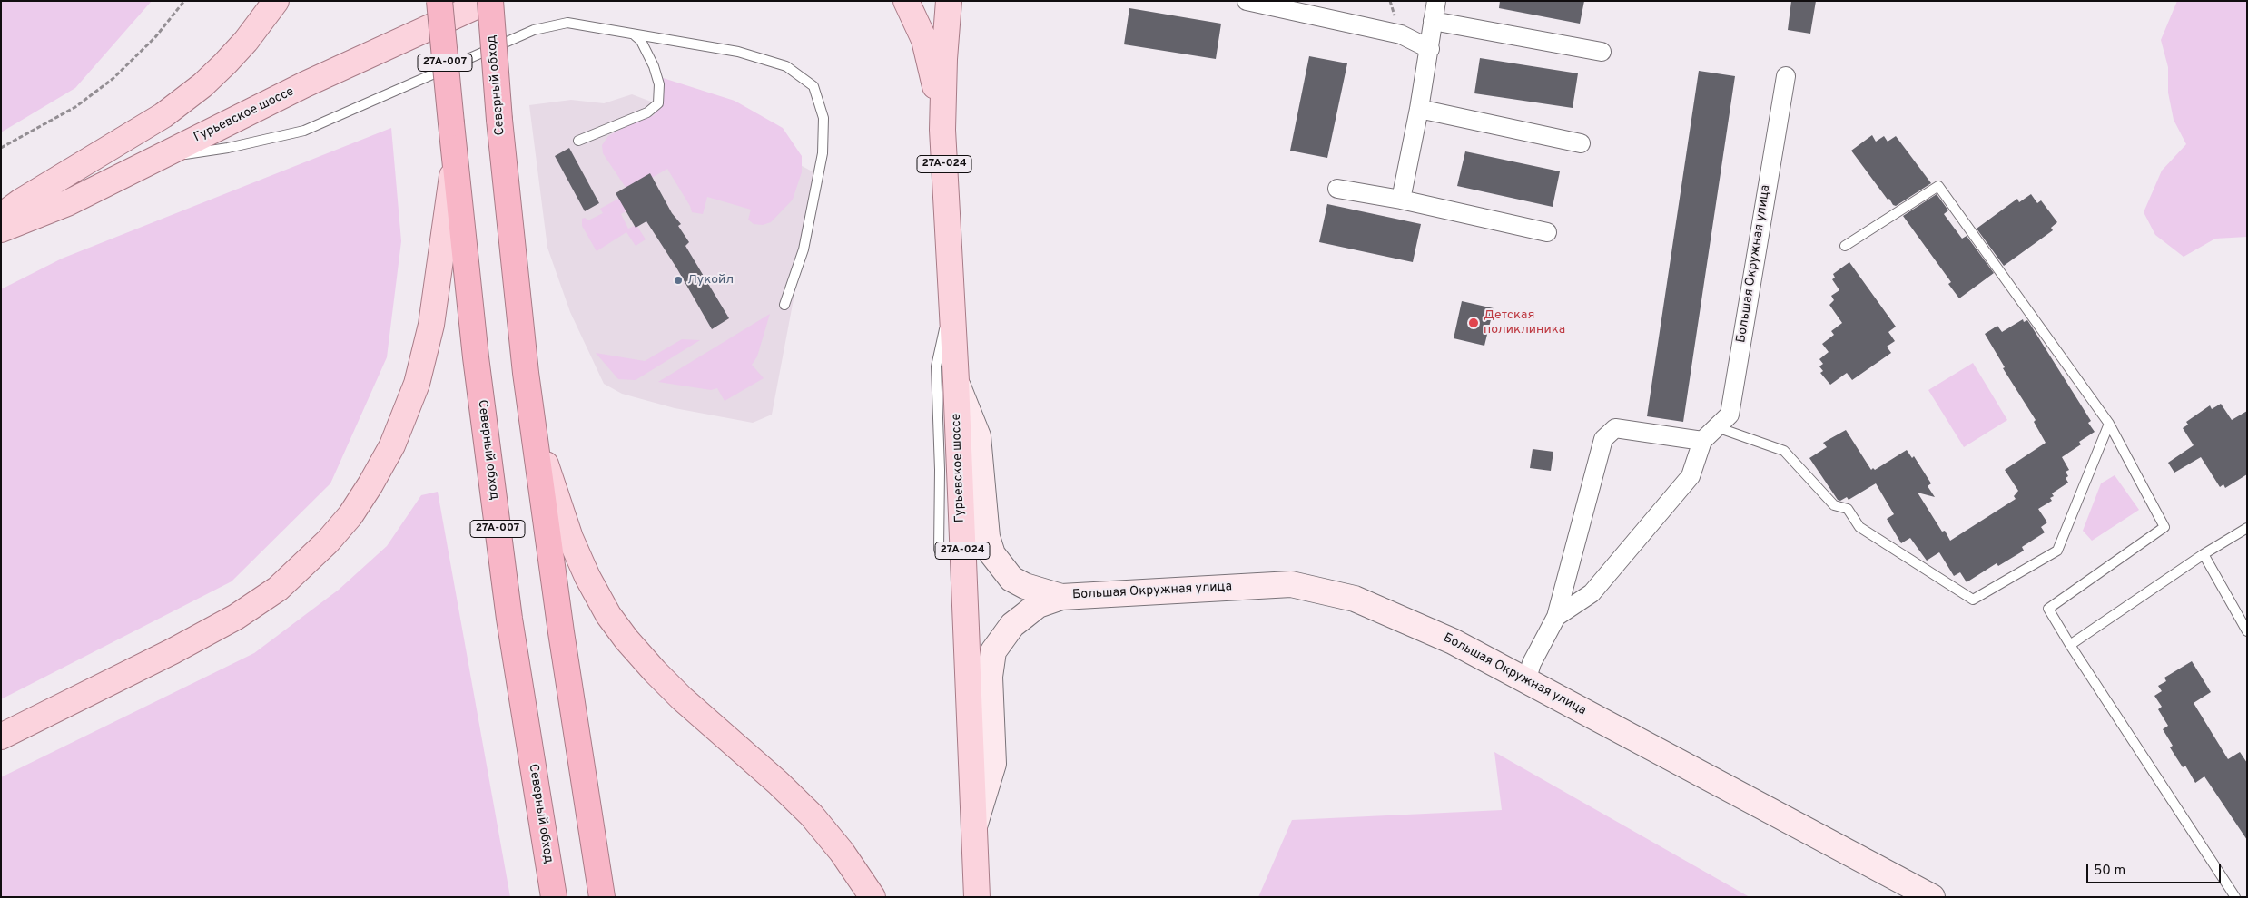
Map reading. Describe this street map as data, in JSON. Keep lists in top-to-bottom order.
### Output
{
  "streets": {
    "highway": ["27А-007", "Северный обход"],
    "main road": ["Гурьевское шоссе", "27А-024", "Большая Окружная улица"]
  },
  "crossings": [
    ["Северный обход", "Гурьевское шоссе"]
  ],
  "places": ["Лукойл", "Детская поликлиника"],
  "scale_bar": "50 m"
}
